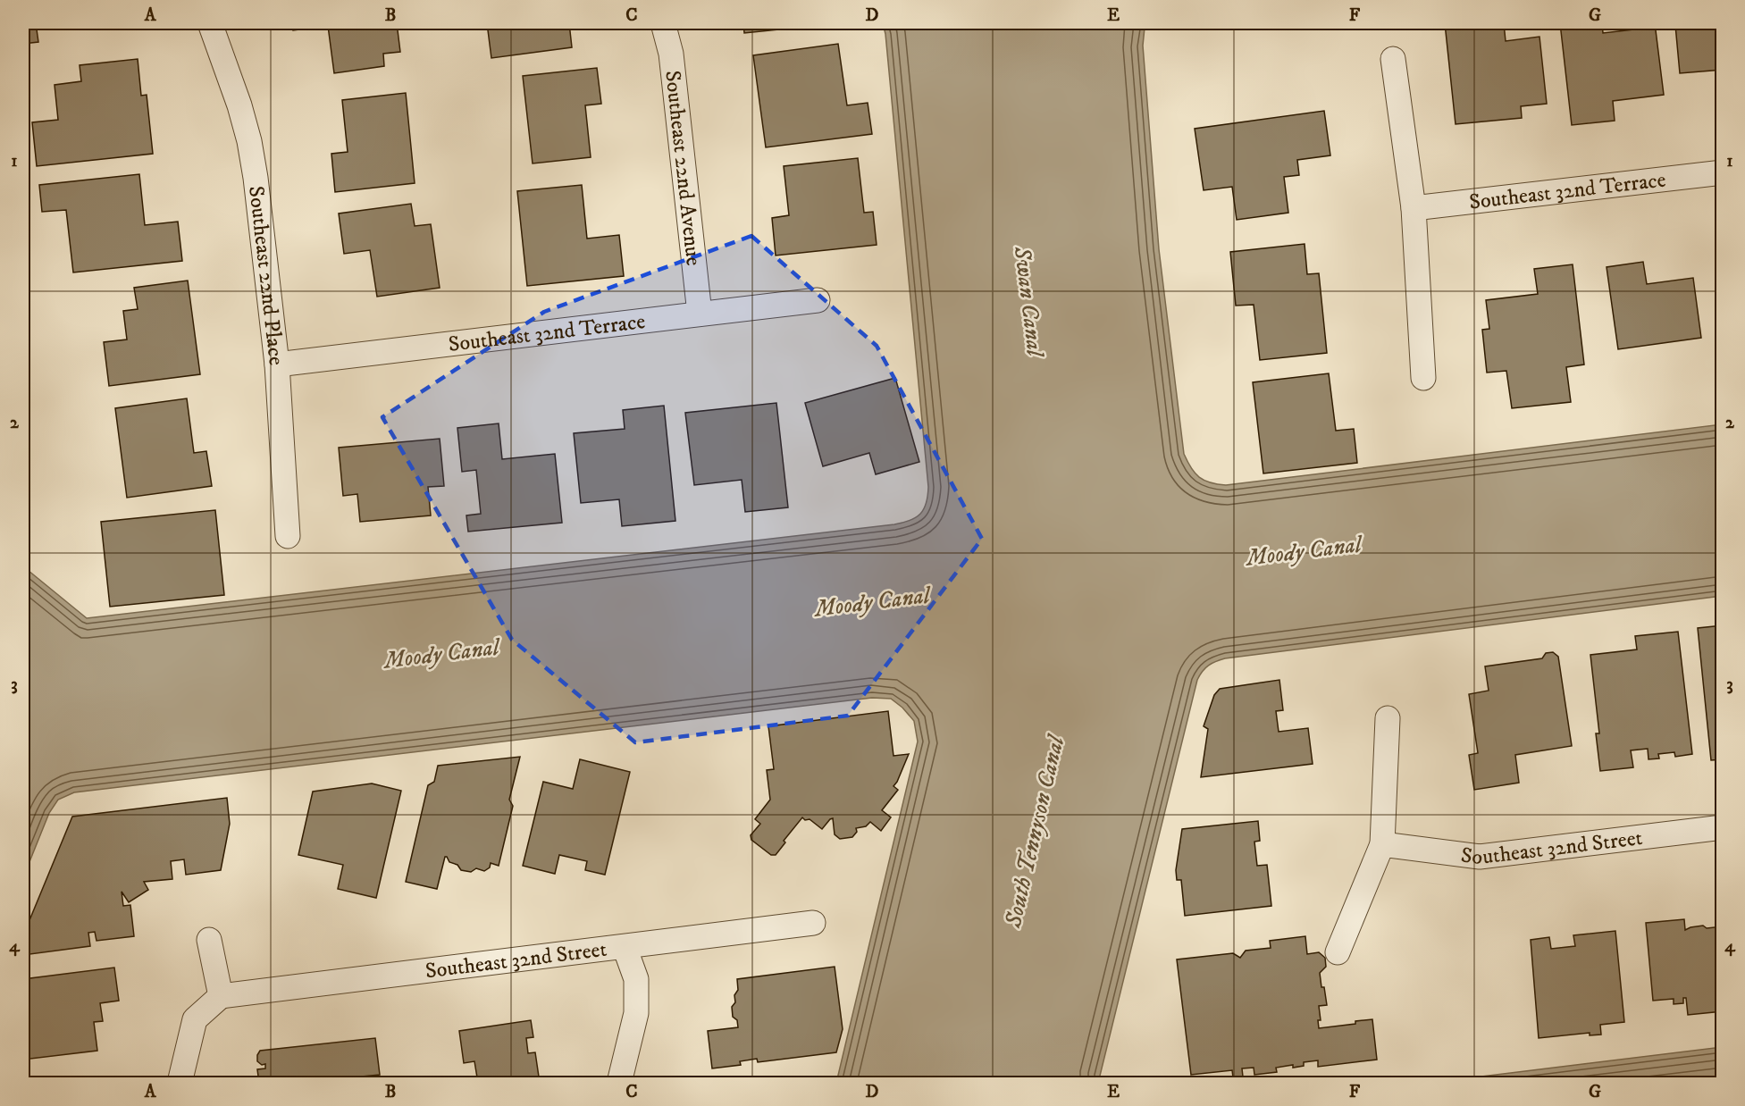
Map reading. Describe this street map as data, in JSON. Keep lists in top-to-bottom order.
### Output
{
  "streets": {
    "street": [
      "Southeast 22nd Avenue",
      "Southeast 32nd Terrace",
      "Southeast 22nd Place",
      "Southeast 32nd Street"
    ]
  },
  "crossings": [
    ["Southeast 22nd Avenue", "Southeast 32nd Terrace"],
    ["Southeast 32nd Terrace", "Southeast 22nd Place"]
  ],
  "water": ["Swan Canal", "Moody Canal", "South Tennyson Canal"],
  "grid": {
    "columns": [
      "A",
      "B",
      "C",
      "D",
      "E",
      "F",
      "G"
    ],
    "rows": [
      "1",
      "2",
      "3",
      "4"
    ]
  }
}
